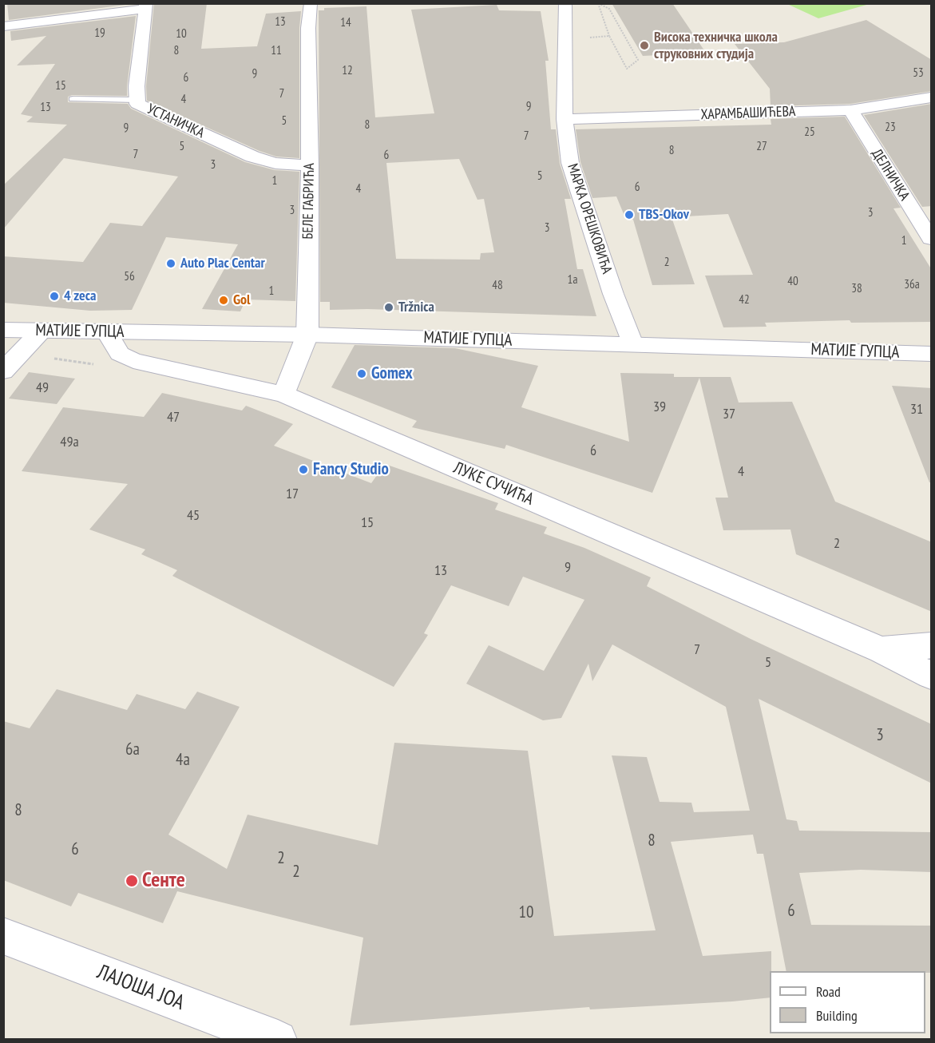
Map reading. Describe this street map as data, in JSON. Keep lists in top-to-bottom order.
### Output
{
  "streets": {
    "street": [
      "ХАРАМБАШИЋЕВА",
      "УСТАНИЧКА",
      "ДЕЛНИЧКА",
      "БЕЛЕ ГАБРИЋА",
      "МАРКА ОРЕШКОВИЋА",
      "МАТИЈЕ ГУПЦА",
      "ЛУКЕ СУЧИЋА",
      "ЛАЈОША ЈОА"
    ]
  },
  "crossings": [
    ["ХАРАМБАШИЋЕВА", "ДЕЛНИЧКА"],
    ["ХАРАМБАШИЋЕВА", "МАРКА ОРЕШКОВИЋА"],
    ["УСТАНИЧКА", "БЕЛЕ ГАБРИЋА"],
    ["БЕЛЕ ГАБРИЋА", "МАТИЈЕ ГУПЦА"],
    ["БЕЛЕ ГАБРИЋА", "ЛУКЕ СУЧИЋА"],
    ["МАРКА ОРЕШКОВИЋА", "МАТИЈЕ ГУПЦА"],
    ["МАТИЈЕ ГУПЦА", "ЛУКЕ СУЧИЋА"]
  ],
  "places": [
    "Висока техничка школа струковних студија",
    "TBS-Okov",
    "Auto Plac Centar",
    "4 zeca",
    "Gol",
    "Tržnica",
    "Gomex",
    "Fancy Studio",
    "Сенте"
  ],
  "house_numbers": [
    "13",
    "14",
    "19",
    "10",
    "8",
    "11",
    "12",
    "53",
    "9",
    "6",
    "15",
    "7",
    "4",
    "9",
    "13",
    "5",
    "8",
    "23",
    "9",
    "25",
    "7",
    "5",
    "27",
    "8",
    "7",
    "6",
    "3",
    "5",
    "1",
    "6",
    "4",
    "3",
    "3",
    "3",
    "1",
    "2",
    "56",
    "1a",
    "40",
    "36a",
    "48",
    "38",
    "1",
    "42",
    "49",
    "39",
    "31",
    "37",
    "47",
    "49a",
    "6",
    "4",
    "17",
    "45",
    "15",
    "2",
    "9",
    "13",
    "7",
    "5",
    "3",
    "6a",
    "4a",
    "8",
    "8",
    "6",
    "2",
    "2",
    "6",
    "10"
  ],
  "legend": ["Road", "Building"]
}
